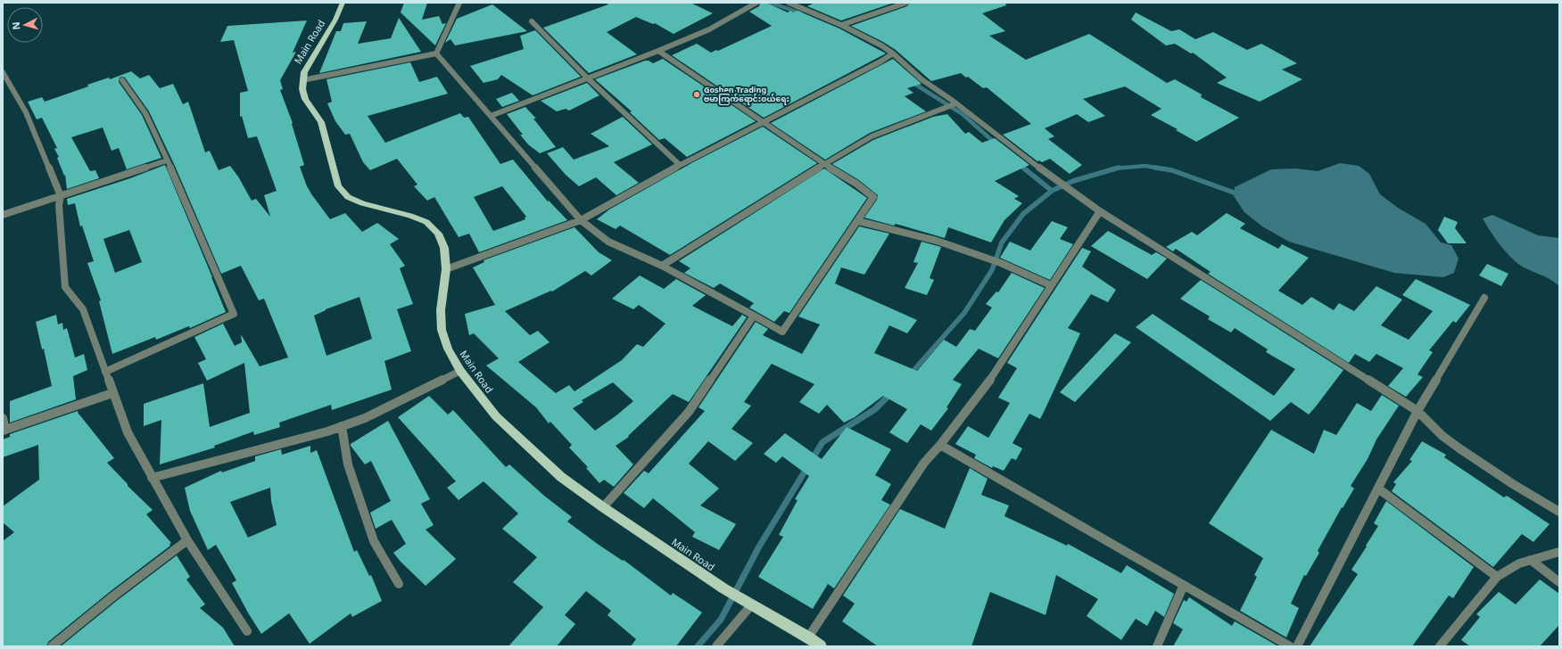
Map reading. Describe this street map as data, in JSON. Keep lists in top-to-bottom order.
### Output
{
  "streets": {
    "main road": ["Main Road"]
  },
  "places": ["Goshen Trading ဗမာကြက်ရောင်းဝယ်ရေး"],
  "north": "left"
}
